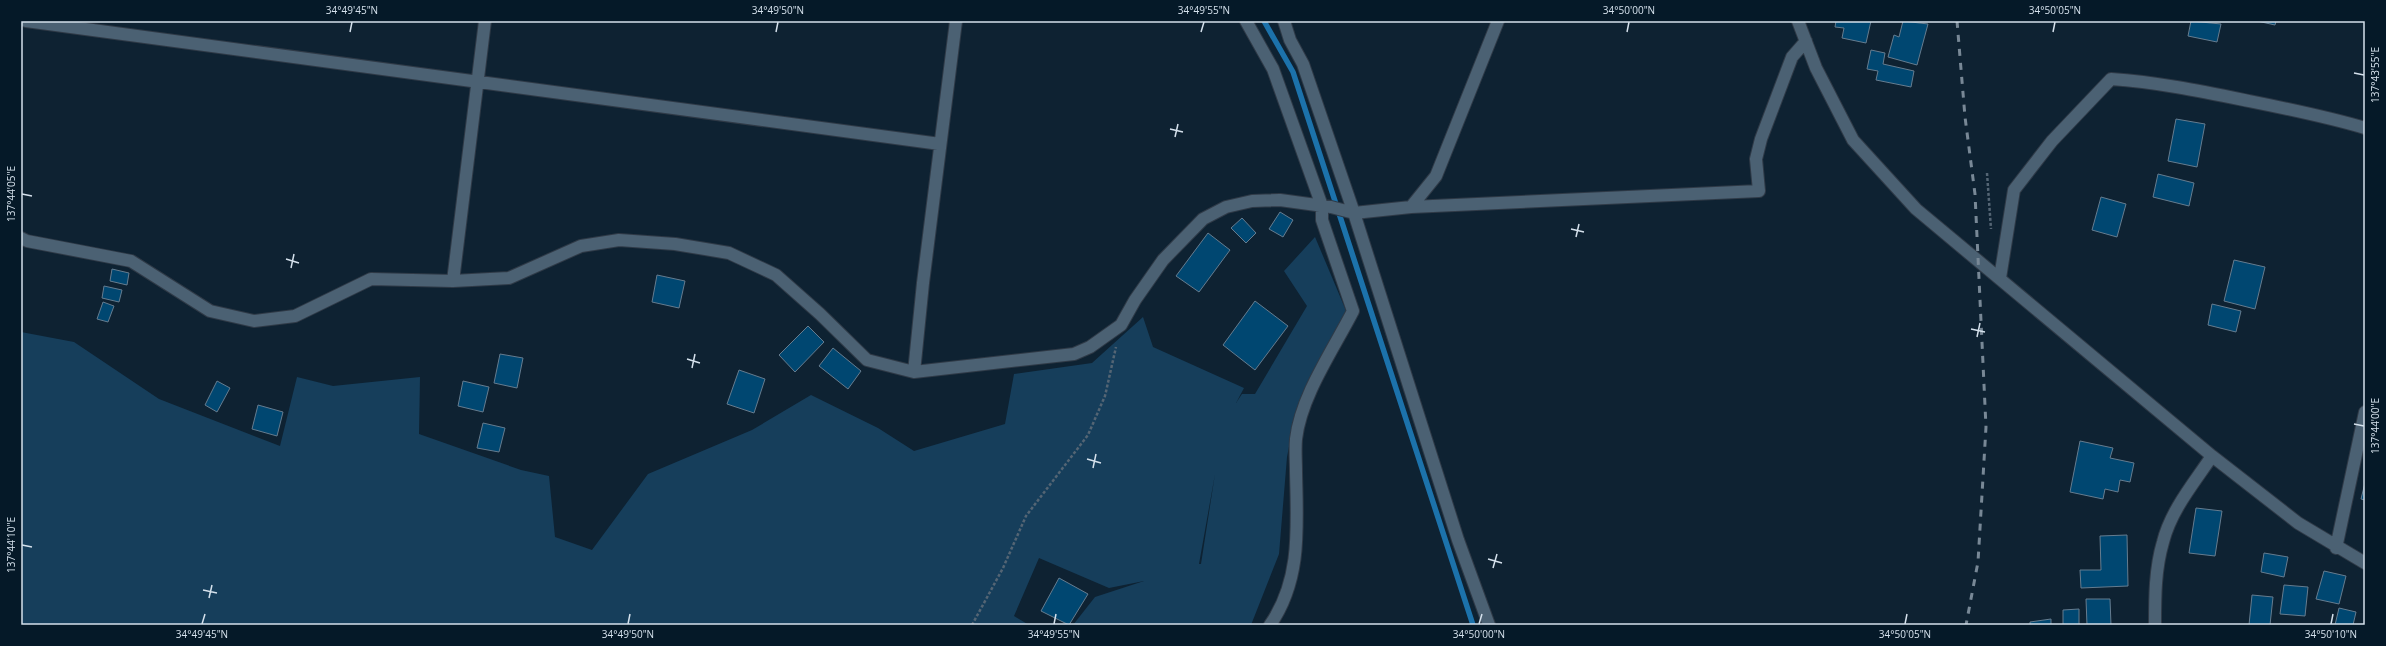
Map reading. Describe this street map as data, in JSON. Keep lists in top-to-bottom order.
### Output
{
  "coordinates": [
    "34°49'45\"N",
    "34°49'50\"N",
    "34°49'55\"N",
    "34°50'00\"N",
    "34°50'05\"N",
    "137°43'55\"E",
    "137°44'05\"E",
    "137°44'00\"E",
    "137°44'10\"E",
    "34°50'10\"N"
  ]
}
